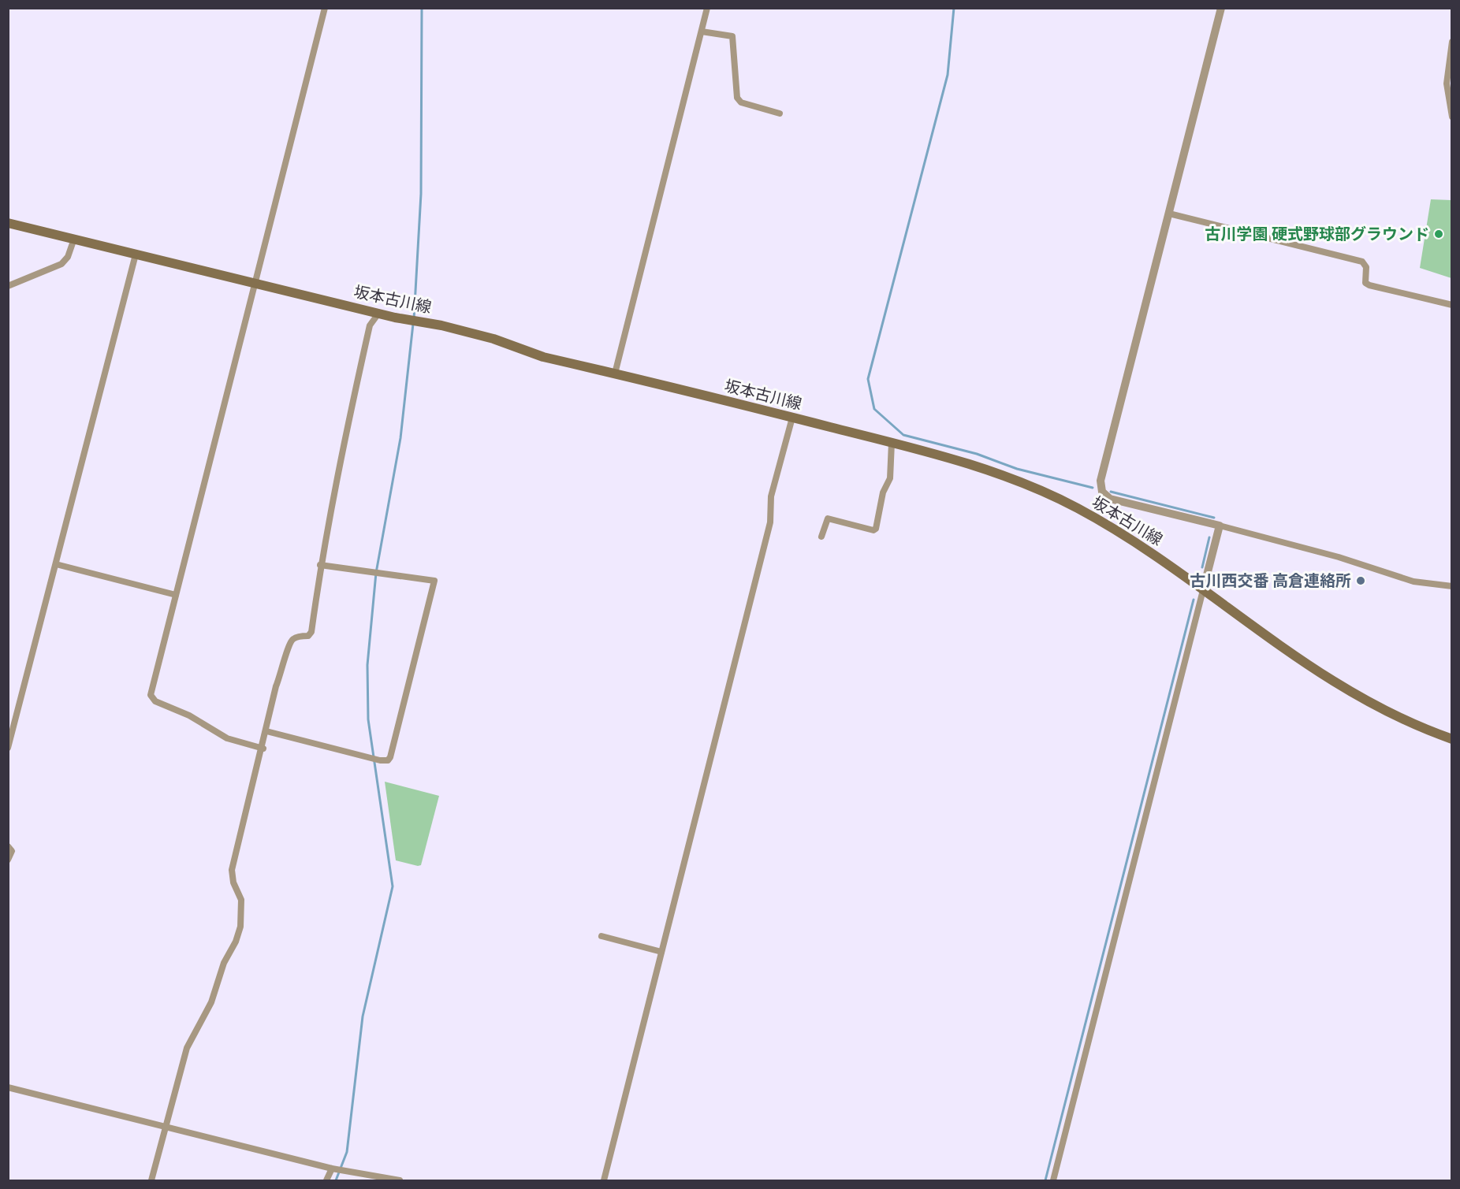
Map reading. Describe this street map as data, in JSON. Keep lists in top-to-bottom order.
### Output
{
  "streets": {
    "main road": ["坂本古川線"]
  },
  "places": ["古川学園 硬式野球部グラウンド", "古川西交番 高倉連絡所"]
}
